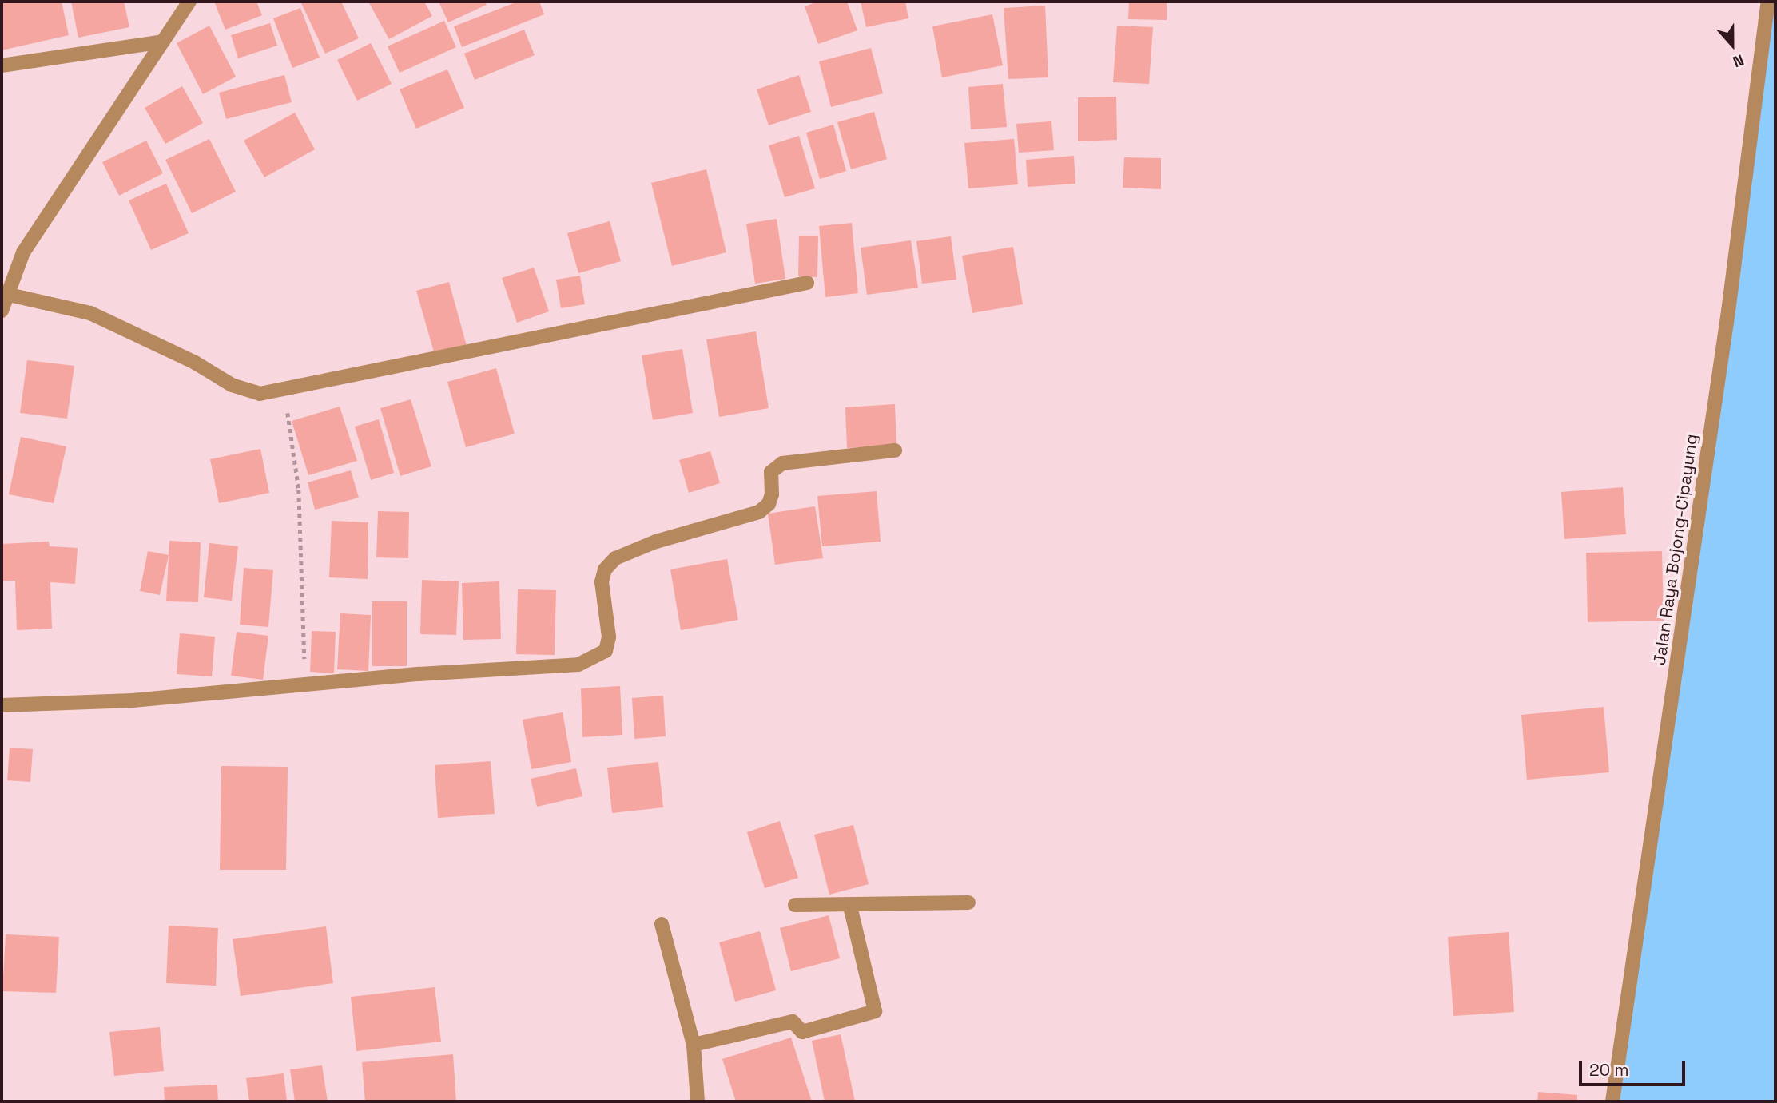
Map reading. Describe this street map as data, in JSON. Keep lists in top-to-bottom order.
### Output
{
  "streets": {
    "street": ["Jalan Raya Bojong-Cipayung"]
  },
  "scale_bar": "20 m",
  "north": "bottom"
}
